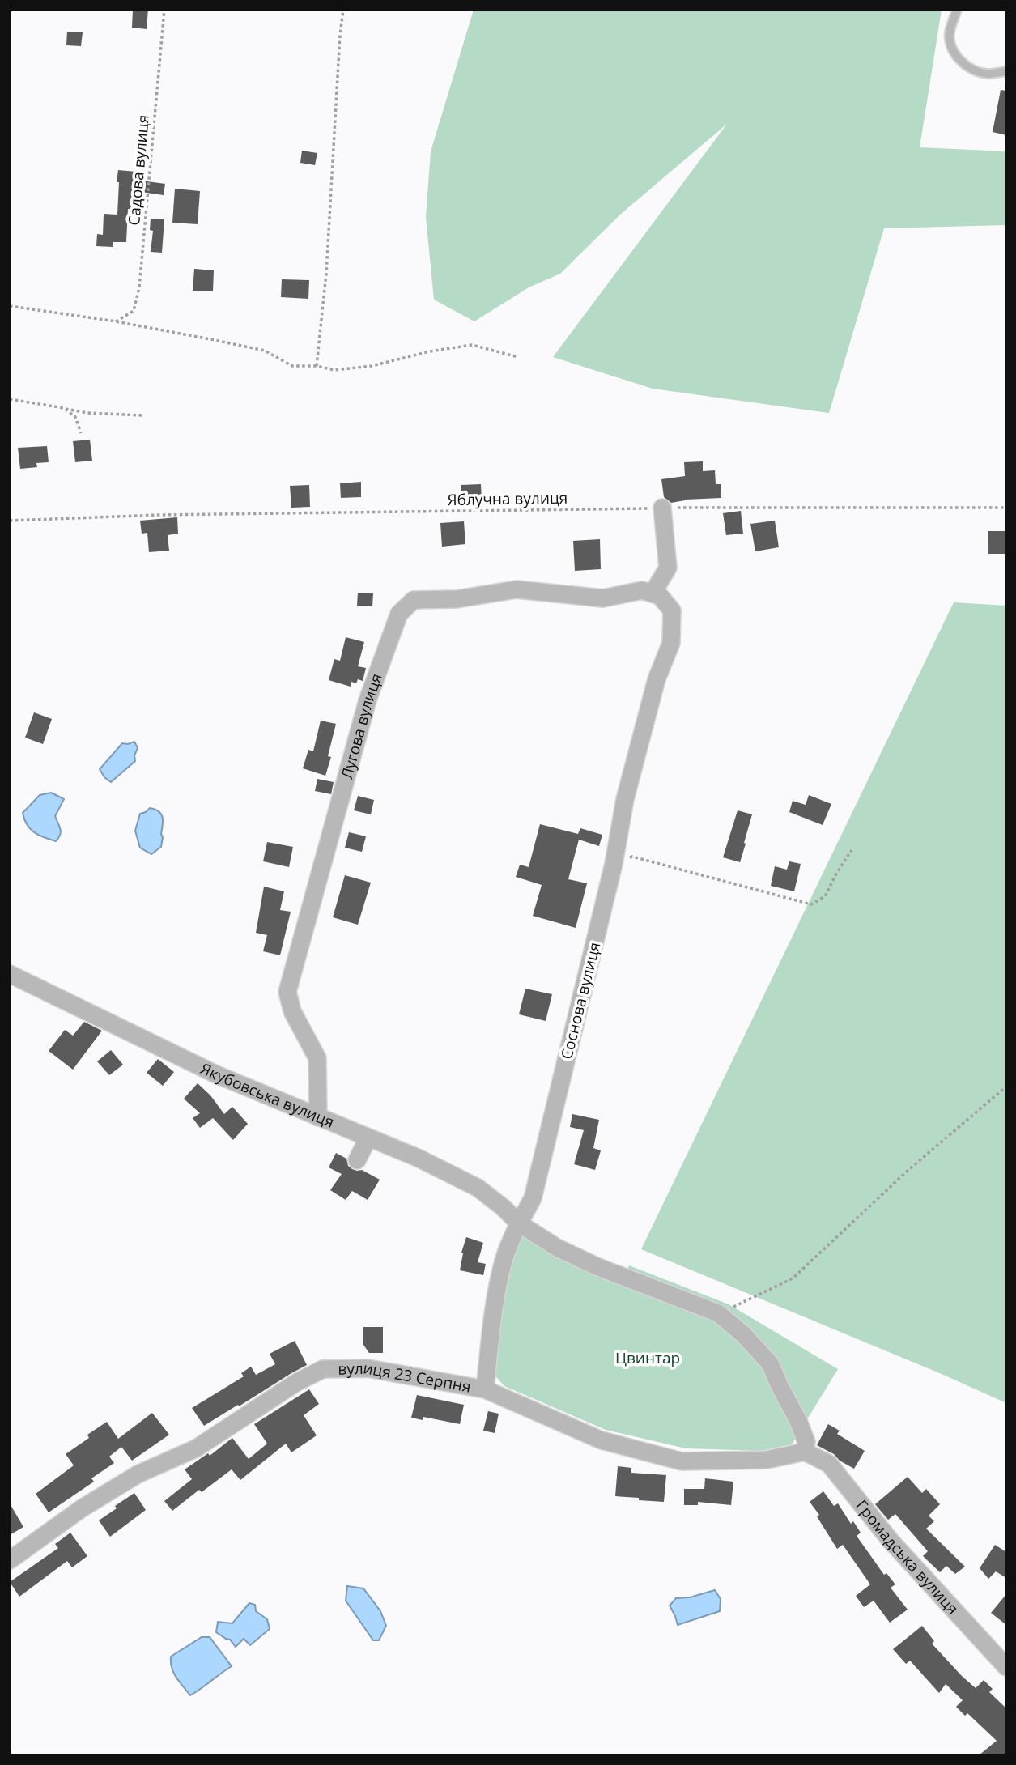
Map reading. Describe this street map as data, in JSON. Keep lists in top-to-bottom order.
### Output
{
  "streets": {
    "street": [
      "Лугова вулиця",
      "Соснова вулиця",
      "Якубовська вулиця",
      "вулиця 23 Серпня",
      "Громадська вулиця"
    ],
    "path": ["Садова вулиця", "Яблучна вулиця"]
  },
  "crossings": [
    ["Лугова вулиця", "Соснова вулиця"],
    ["Лугова вулиця", "Якубовська вулиця"],
    ["Соснова вулиця", "Якубовська вулиця"],
    ["Соснова вулиця", "вулиця 23 Серпня"],
    ["Якубовська вулиця", "вулиця 23 Серпня"],
    ["Якубовська вулиця", "Громадська вулиця"],
    ["вулиця 23 Серпня", "Громадська вулиця"]
  ],
  "parks": ["Цвинтар"]
}
